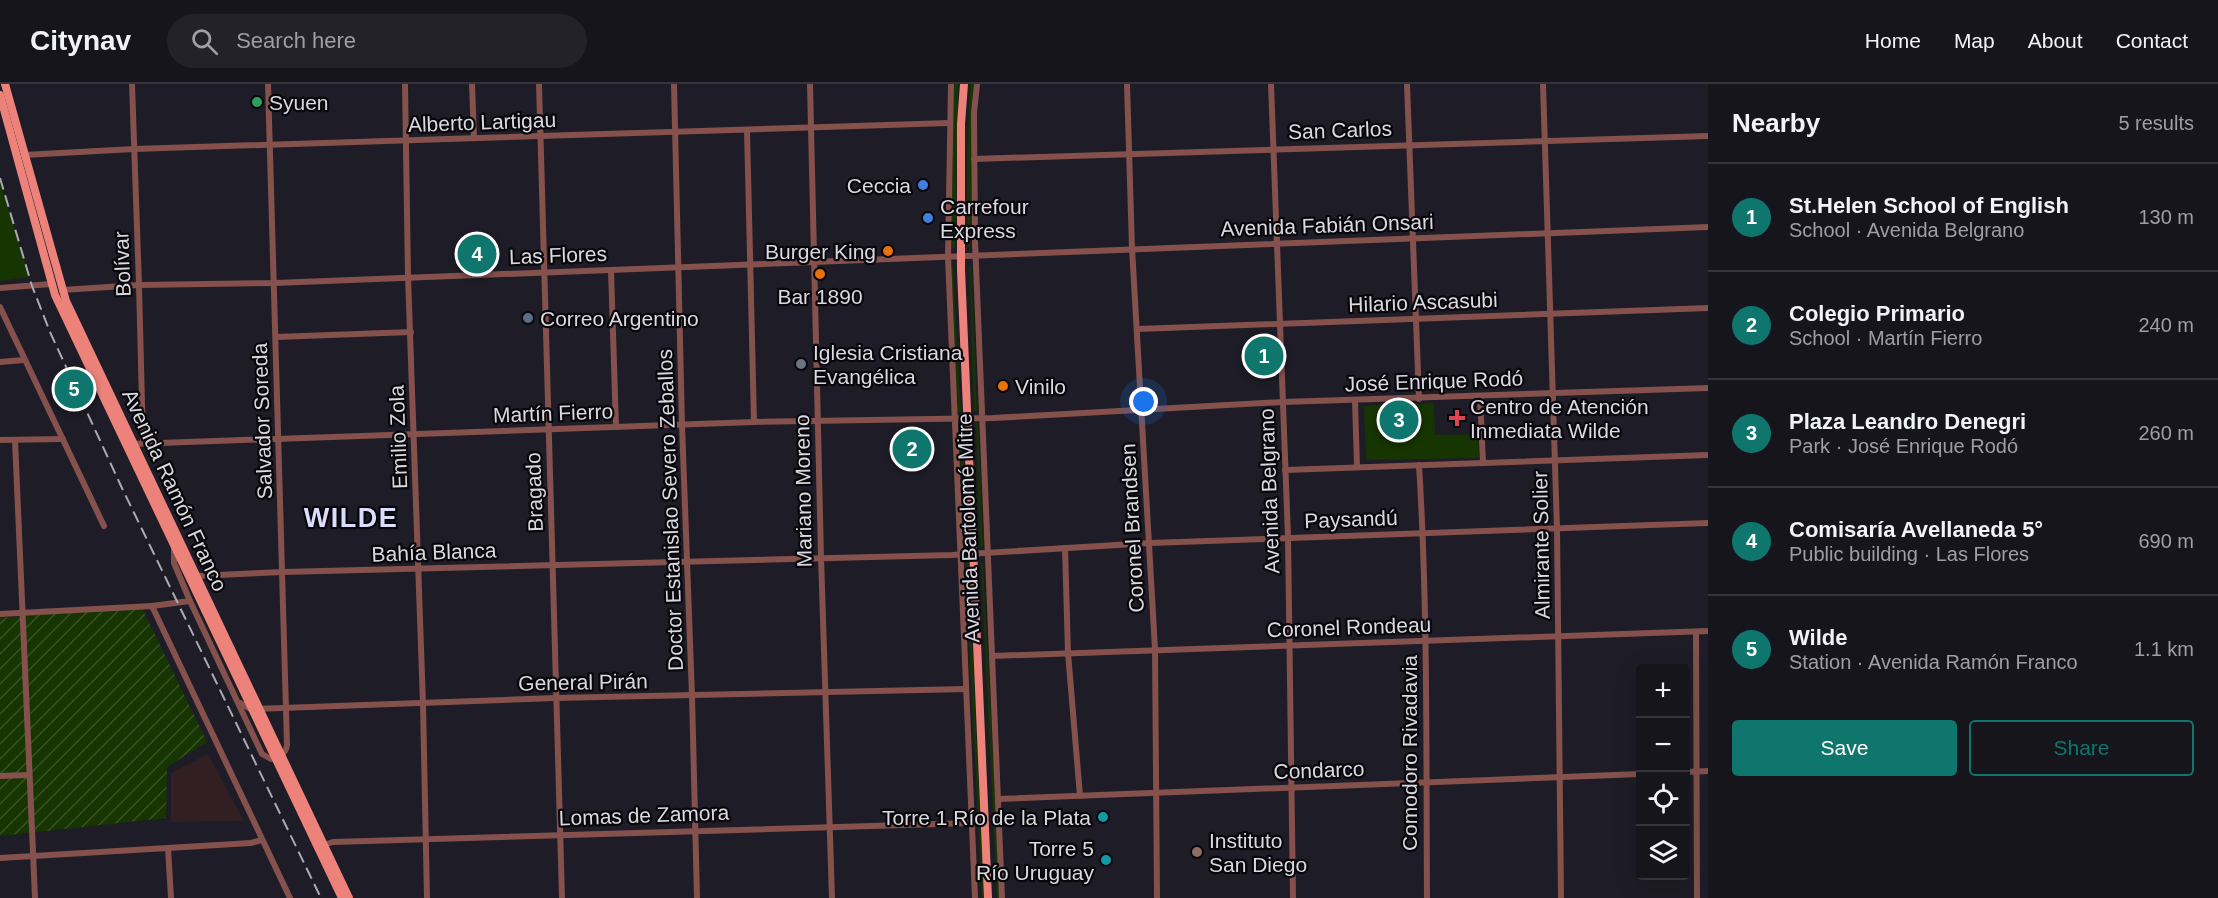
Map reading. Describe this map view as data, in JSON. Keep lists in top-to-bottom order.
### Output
{
  "streets": {
    "main road": ["Avenida Ramón Franco", "Avenida Bartolomé Mitre"],
    "street": [
      "Alberto Lartigau",
      "San Carlos",
      "Avenida Fabián Onsari",
      "Las Flores",
      "Bolívar",
      "Hilario Ascasubi",
      "José Enrique Rodó",
      "Martín Fierro",
      "Salvador Soreda",
      "Emilio Zola",
      "Mariano Moreno",
      "Avenida Belgrano",
      "Bragado",
      "Doctor Estanislao Severo Zeballos",
      "Paysandú",
      "Coronel Brandsen",
      "Almirante Solier",
      "Bahía Blanca",
      "Coronel Rondeau",
      "General Pirán",
      "Comodoro Rivadavia",
      "Condarco",
      "Lomas de Zamora"
    ]
  },
  "crossings": [
    ["Alberto Lartigau", "Bolívar"],
    ["Alberto Lartigau", "Salvador Soreda"],
    ["Alberto Lartigau", "Emilio Zola"],
    ["Alberto Lartigau", "Avenida Ramón Franco"],
    ["Alberto Lartigau", "Mariano Moreno"],
    ["Alberto Lartigau", "Bragado"],
    ["Alberto Lartigau", "Doctor Estanislao Severo Zeballos"],
    ["Alberto Lartigau", "Avenida Bartolomé Mitre"],
    ["San Carlos", "Avenida Belgrano"],
    ["San Carlos", "Avenida Bartolomé Mitre"],
    ["San Carlos", "Coronel Brandsen"],
    ["San Carlos", "Almirante Solier"],
    ["Avenida Fabián Onsari", "Las Flores"],
    ["Avenida Fabián Onsari", "Avenida Belgrano"],
    ["Avenida Fabián Onsari", "Avenida Bartolomé Mitre"],
    ["Avenida Fabián Onsari", "Coronel Brandsen"],
    ["Avenida Fabián Onsari", "Almirante Solier"],
    ["Las Flores", "Bolívar"],
    ["Las Flores", "Salvador Soreda"],
    ["Las Flores", "Emilio Zola"],
    ["Las Flores", "Avenida Ramón Franco"],
    ["Las Flores", "Mariano Moreno"],
    ["Las Flores", "Bragado"],
    ["Las Flores", "Doctor Estanislao Severo Zeballos"],
    ["Las Flores", "Avenida Bartolomé Mitre"],
    ["Bolívar", "Martín Fierro"],
    ["Hilario Ascasubi", "Avenida Belgrano"],
    ["Hilario Ascasubi", "Coronel Brandsen"],
    ["Hilario Ascasubi", "Almirante Solier"],
    ["José Enrique Rodó", "Martín Fierro"],
    ["José Enrique Rodó", "Avenida Belgrano"],
    ["José Enrique Rodó", "Avenida Bartolomé Mitre"],
    ["José Enrique Rodó", "Coronel Brandsen"],
    ["José Enrique Rodó", "Almirante Solier"],
    ["Martín Fierro", "Salvador Soreda"],
    ["Martín Fierro", "Emilio Zola"],
    ["Martín Fierro", "Avenida Ramón Franco"],
    ["Martín Fierro", "Mariano Moreno"],
    ["Martín Fierro", "Bragado"],
    ["Martín Fierro", "Doctor Estanislao Severo Zeballos"],
    ["Martín Fierro", "Avenida Bartolomé Mitre"],
    ["Salvador Soreda", "Avenida Ramón Franco"],
    ["Salvador Soreda", "Bahía Blanca"],
    ["Salvador Soreda", "General Pirán"],
    ["Emilio Zola", "Bahía Blanca"],
    ["Emilio Zola", "General Pirán"],
    ["Emilio Zola", "Lomas de Zamora"],
    ["Avenida Ramón Franco", "Bahía Blanca"],
    ["Avenida Ramón Franco", "General Pirán"],
    ["Avenida Ramón Franco", "Lomas de Zamora"],
    ["Mariano Moreno", "Bahía Blanca"],
    ["Mariano Moreno", "General Pirán"],
    ["Mariano Moreno", "Lomas de Zamora"],
    ["Avenida Belgrano", "Paysandú"],
    ["Avenida Belgrano", "Coronel Rondeau"],
    ["Avenida Belgrano", "Condarco"],
    ["Bragado", "Bahía Blanca"],
    ["Bragado", "General Pirán"],
    ["Bragado", "Lomas de Zamora"],
    ["Doctor Estanislao Severo Zeballos", "Bahía Blanca"],
    ["Doctor Estanislao Severo Zeballos", "General Pirán"],
    ["Doctor Estanislao Severo Zeballos", "Lomas de Zamora"],
    ["Paysandú", "Avenida Bartolomé Mitre"],
    ["Paysandú", "Coronel Brandsen"],
    ["Paysandú", "Almirante Solier"],
    ["Paysandú", "Bahía Blanca"],
    ["Paysandú", "Comodoro Rivadavia"],
    ["Avenida Bartolomé Mitre", "Bahía Blanca"],
    ["Avenida Bartolomé Mitre", "Coronel Rondeau"],
    ["Avenida Bartolomé Mitre", "General Pirán"],
    ["Avenida Bartolomé Mitre", "Condarco"],
    ["Avenida Bartolomé Mitre", "Lomas de Zamora"],
    ["Coronel Brandsen", "Coronel Rondeau"],
    ["Coronel Brandsen", "Condarco"],
    ["Almirante Solier", "Coronel Rondeau"],
    ["Almirante Solier", "Condarco"],
    ["Coronel Rondeau", "Comodoro Rivadavia"],
    ["Comodoro Rivadavia", "Condarco"]
  ],
  "districts": ["WILDE"],
  "places": {
    "other": [
      "Syuen",
      "Ceccia",
      "Carrefour Express",
      "Burger King",
      "Bar 1890",
      "Correo Argentino",
      "Iglesia Cristiana Evangélica",
      "Vinilo",
      "Torre 1 Río de la Plata",
      "Instituto San Diego",
      "Torre 5 Río Uruguay"
    ],
    "health": ["Centro de Atención Inmediata Wilde"]
  },
  "page": {
    "header": "Citynav",
    "search": "Search here",
    "nav": [
      "Home",
      "Map",
      "About",
      "Contact"
    ],
    "heading": ["Nearby", "5 results"],
    "list": [
      {
        "mark": "1",
        "name": "St.Helen School of English",
        "note": "School · Avenida Belgrano",
        "value": "130 m"
      },
      {
        "mark": "2",
        "name": "Colegio Primario",
        "note": "School · Martín Fierro",
        "value": "240 m"
      },
      {
        "mark": "3",
        "name": "Plaza Leandro Denegri",
        "note": "Park · José Enrique Rodó",
        "value": "260 m"
      },
      {
        "mark": "4",
        "name": "Comisaría Avellaneda 5°",
        "note": "Public building · Las Flores",
        "value": "690 m"
      },
      {
        "mark": "5",
        "name": "Wilde",
        "note": "Station · Avenida Ramón Franco",
        "value": "1.1 km"
      }
    ],
    "pins": [
      "4",
      "1",
      "5",
      "3",
      "2"
    ],
    "map_buttons": ["+", "−"],
    "buttons": ["Save", "Share"]
  }
}
